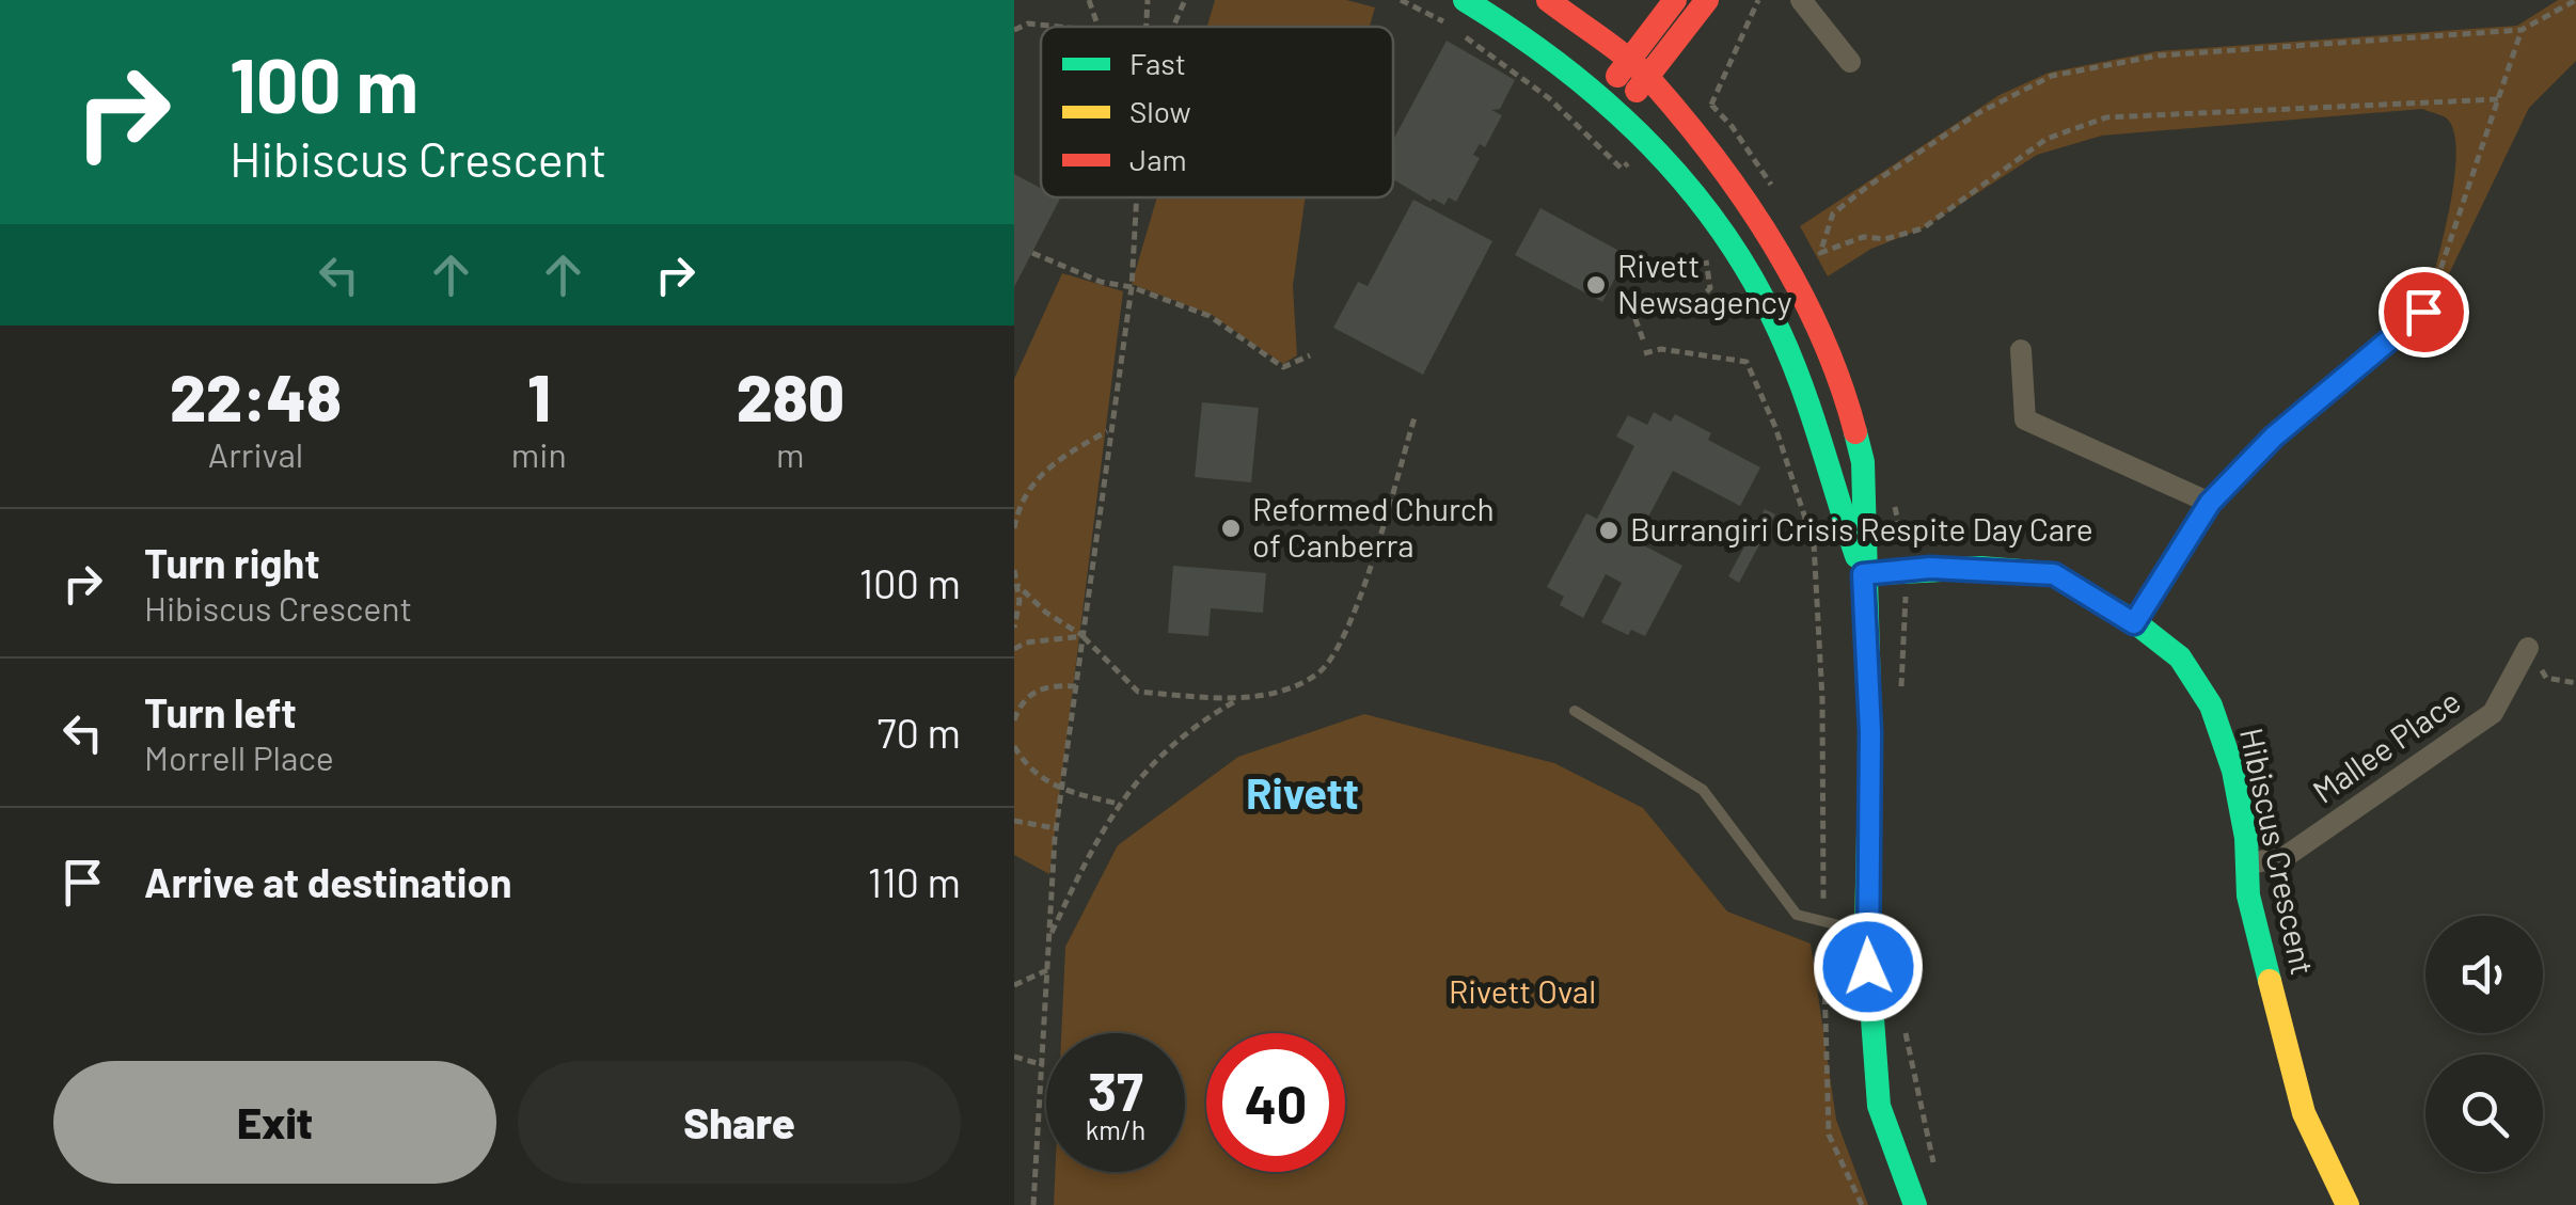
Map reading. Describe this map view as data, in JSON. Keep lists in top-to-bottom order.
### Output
{
  "streets": {
    "street": ["Mallee Place", "Hibiscus Crescent"]
  },
  "crossings": [
    ["Mallee Place", "Hibiscus Crescent"]
  ],
  "districts": ["Rivett"],
  "parks": ["Rivett Oval"],
  "places": ["Rivett Newsagency", "Reformed Church of Canberra", "Burrangiri Crisis Respite Day Care"],
  "legend": ["Fast", "Slow", "Jam"],
  "page": {
    "turn": ["100 m", "Hibiscus Crescent"],
    "eta": [
      "22:48",
      "Arrival",
      "1",
      "min",
      "280",
      "m"
    ],
    "list": [
      {
        "name": "Turn right",
        "note": "Hibiscus Crescent",
        "value": "100 m"
      },
      {
        "name": "Turn left",
        "note": "Morrell Place",
        "value": "70 m"
      },
      {
        "name": "Arrive at destination",
        "value": "110 m"
      }
    ],
    "speed": "37 km/h",
    "limit": "40",
    "buttons": ["Exit", "Share"]
  }
}
